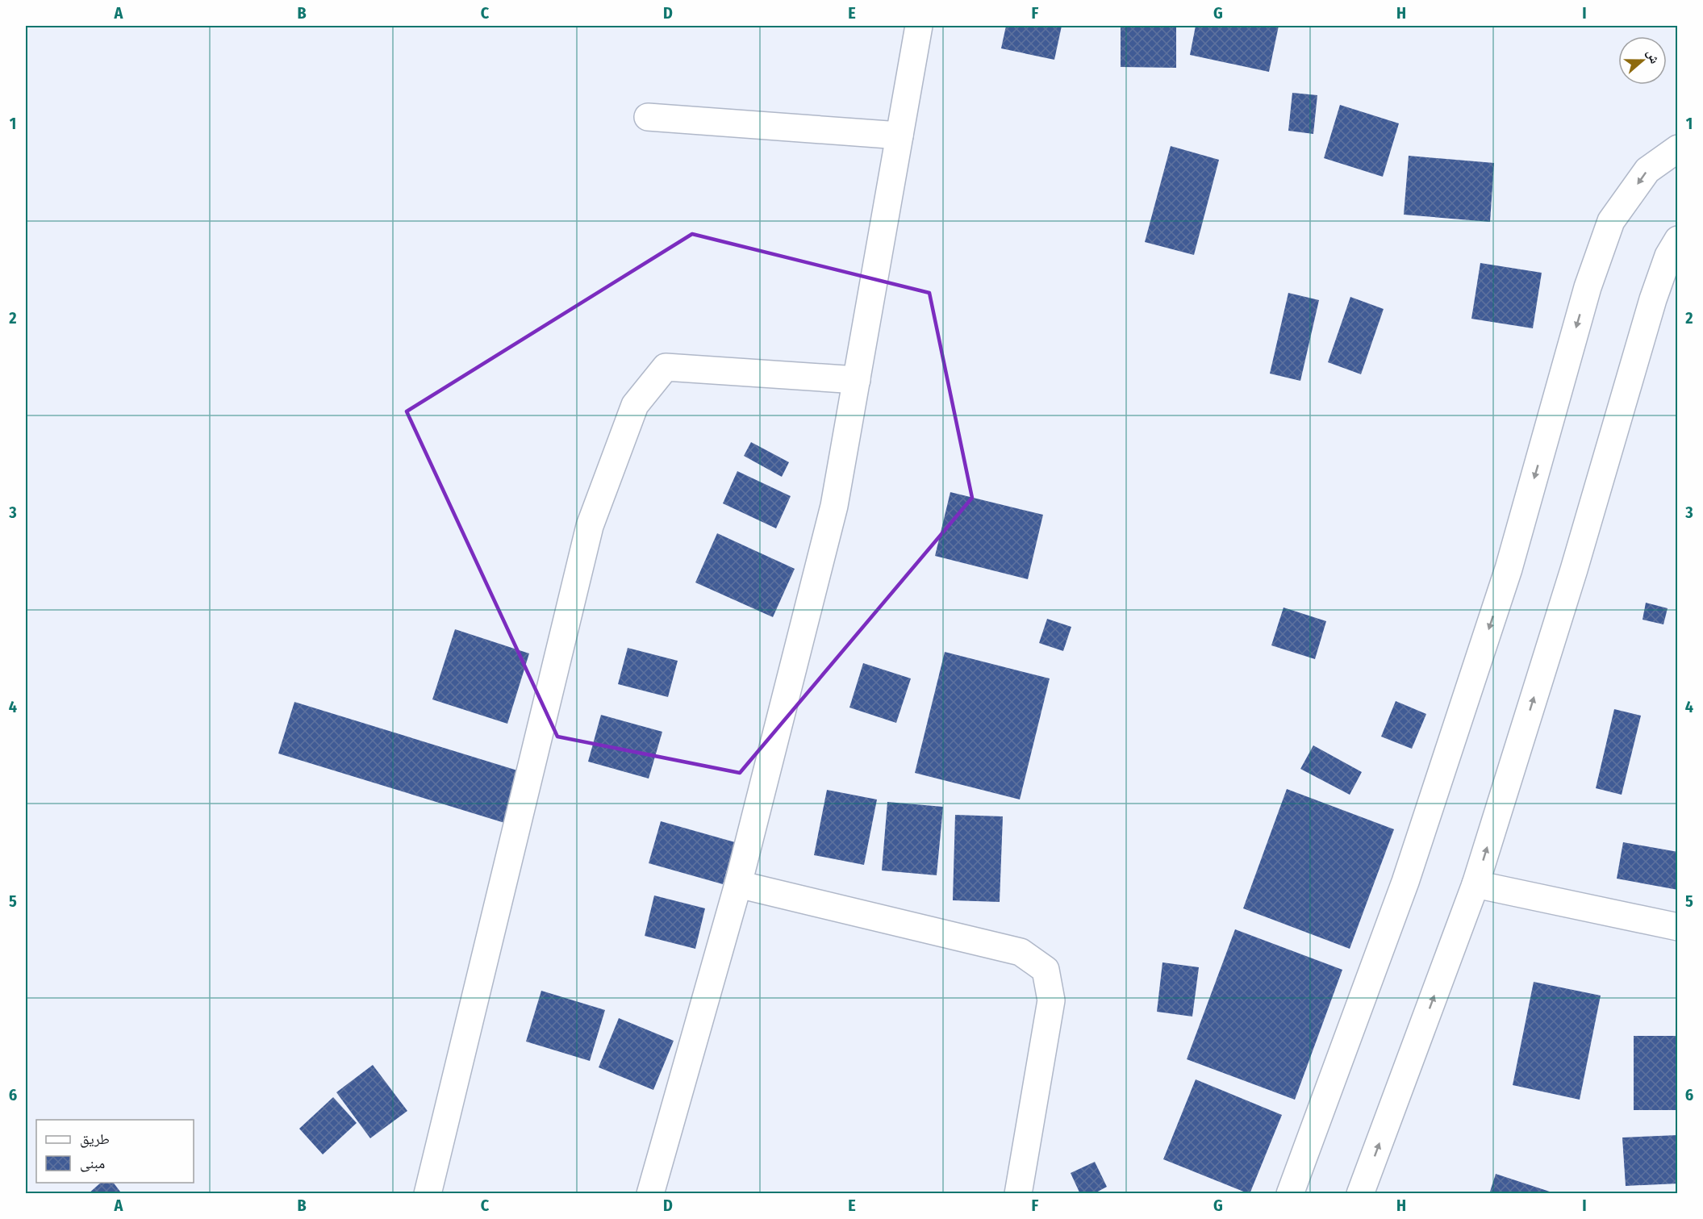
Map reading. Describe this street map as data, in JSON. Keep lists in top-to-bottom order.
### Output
{
  "legend": ["طريق", "مبنى"],
  "north": "right",
  "grid": {
    "columns": [
      "A",
      "B",
      "C",
      "D",
      "E",
      "F",
      "G",
      "H",
      "I"
    ],
    "rows": [
      "1",
      "2",
      "3",
      "4",
      "5",
      "6"
    ]
  }
}
